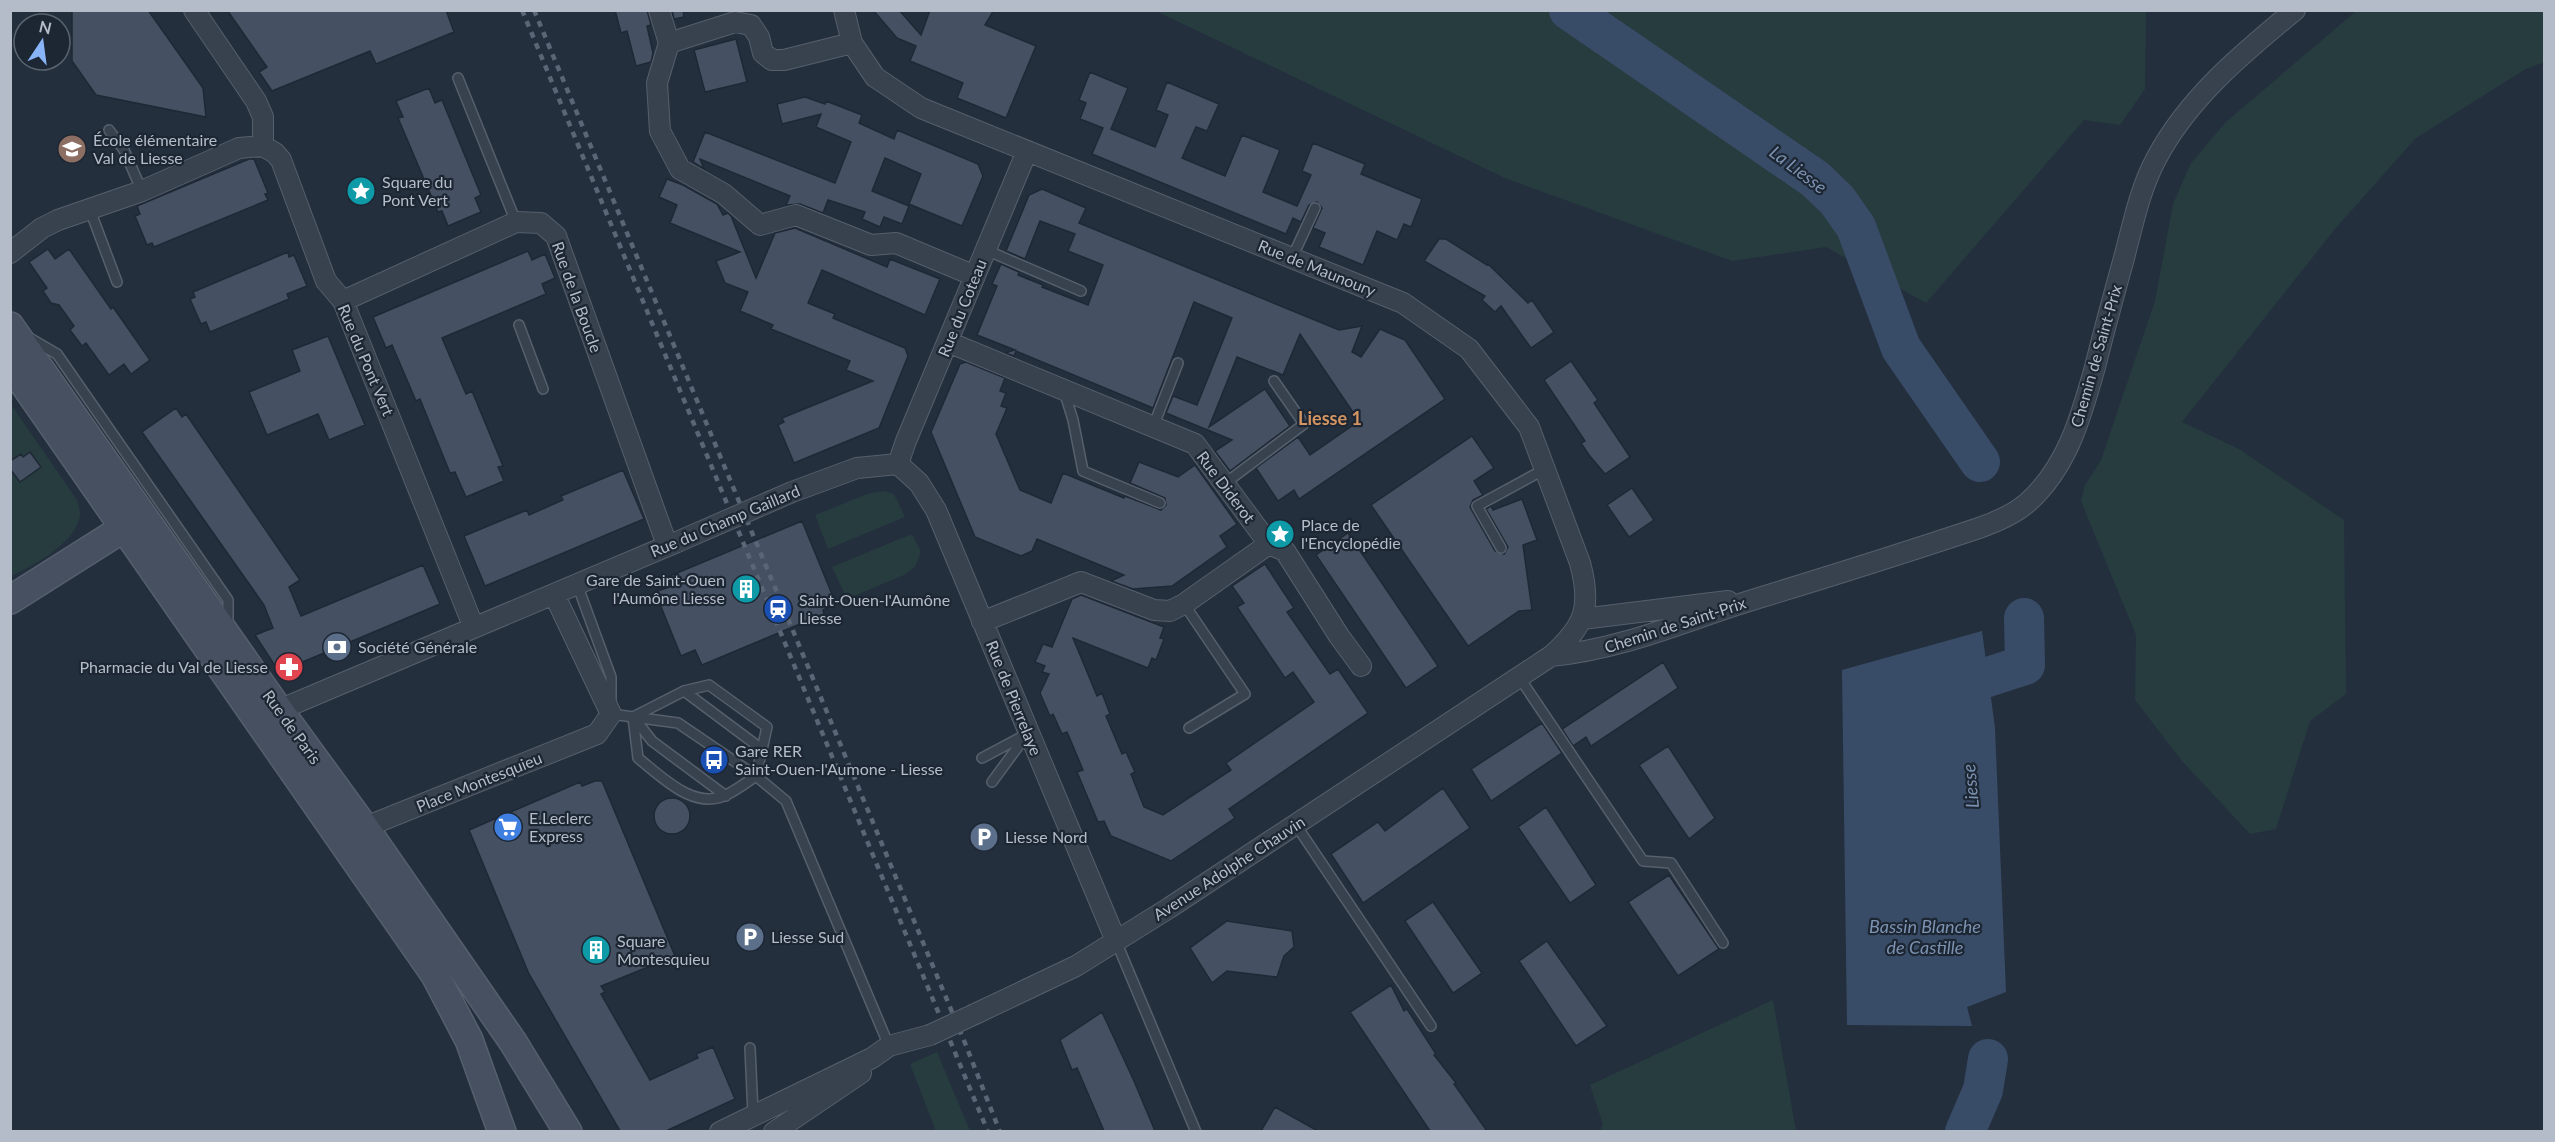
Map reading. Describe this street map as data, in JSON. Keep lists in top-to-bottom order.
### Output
{
  "streets": {
    "main road": ["Rue de Paris"],
    "street": [
      "Rue de Maunoury",
      "Rue de la Boucle",
      "Rue du Coteau",
      "Chemin de Saint-Prix",
      "Rue du Pont Vert",
      "Rue Diderot",
      "Rue du Champ Gaillard",
      "Rue de Pierrelaye",
      "Place Montesquieu",
      "Avenue Adolphe Chauvin"
    ]
  },
  "crossings": [
    ["Rue de Maunoury", "Rue du Coteau"],
    ["Rue de Maunoury", "Chemin de Saint-Prix"],
    ["Rue de Maunoury", "Avenue Adolphe Chauvin"],
    ["Rue de la Boucle", "Rue du Champ Gaillard"],
    ["Rue du Coteau", "Rue Diderot"],
    ["Rue du Coteau", "Rue du Champ Gaillard"],
    ["Rue du Coteau", "Rue de Pierrelaye"],
    ["Chemin de Saint-Prix", "Avenue Adolphe Chauvin"],
    ["Rue du Pont Vert", "Rue du Champ Gaillard"],
    ["Rue du Champ Gaillard", "Rue de Pierrelaye"],
    ["Rue du Champ Gaillard", "Rue de Paris"],
    ["Rue de Pierrelaye", "Avenue Adolphe Chauvin"],
    ["Rue de Paris", "Place Montesquieu"]
  ],
  "districts": ["Liesse 1"],
  "water": ["La Liesse", "Liesse", "Bassin Blanche de Castille"],
  "places": {
    "school or university": ["École élémentaire Val de Liesse"],
    "place": ["Square du Pont Vert", "Place de l'Encyclopédie"],
    "building": ["Gare de Saint-Ouen l'Aumône Liesse", "Square Montesquieu"],
    "station": ["Saint-Ouen-l'Aumône Liesse"],
    "bank": ["Société Générale"],
    "pharmacy": ["Pharmacie du Val de Liesse"],
    "bus stop": ["Gare RER Saint-Ouen-l'Aumone - Liesse"],
    "supermarket": ["E.Leclerc Express"],
    "parking": ["Liesse Nord", "Liesse Sud"]
  },
  "north": "top"
}
